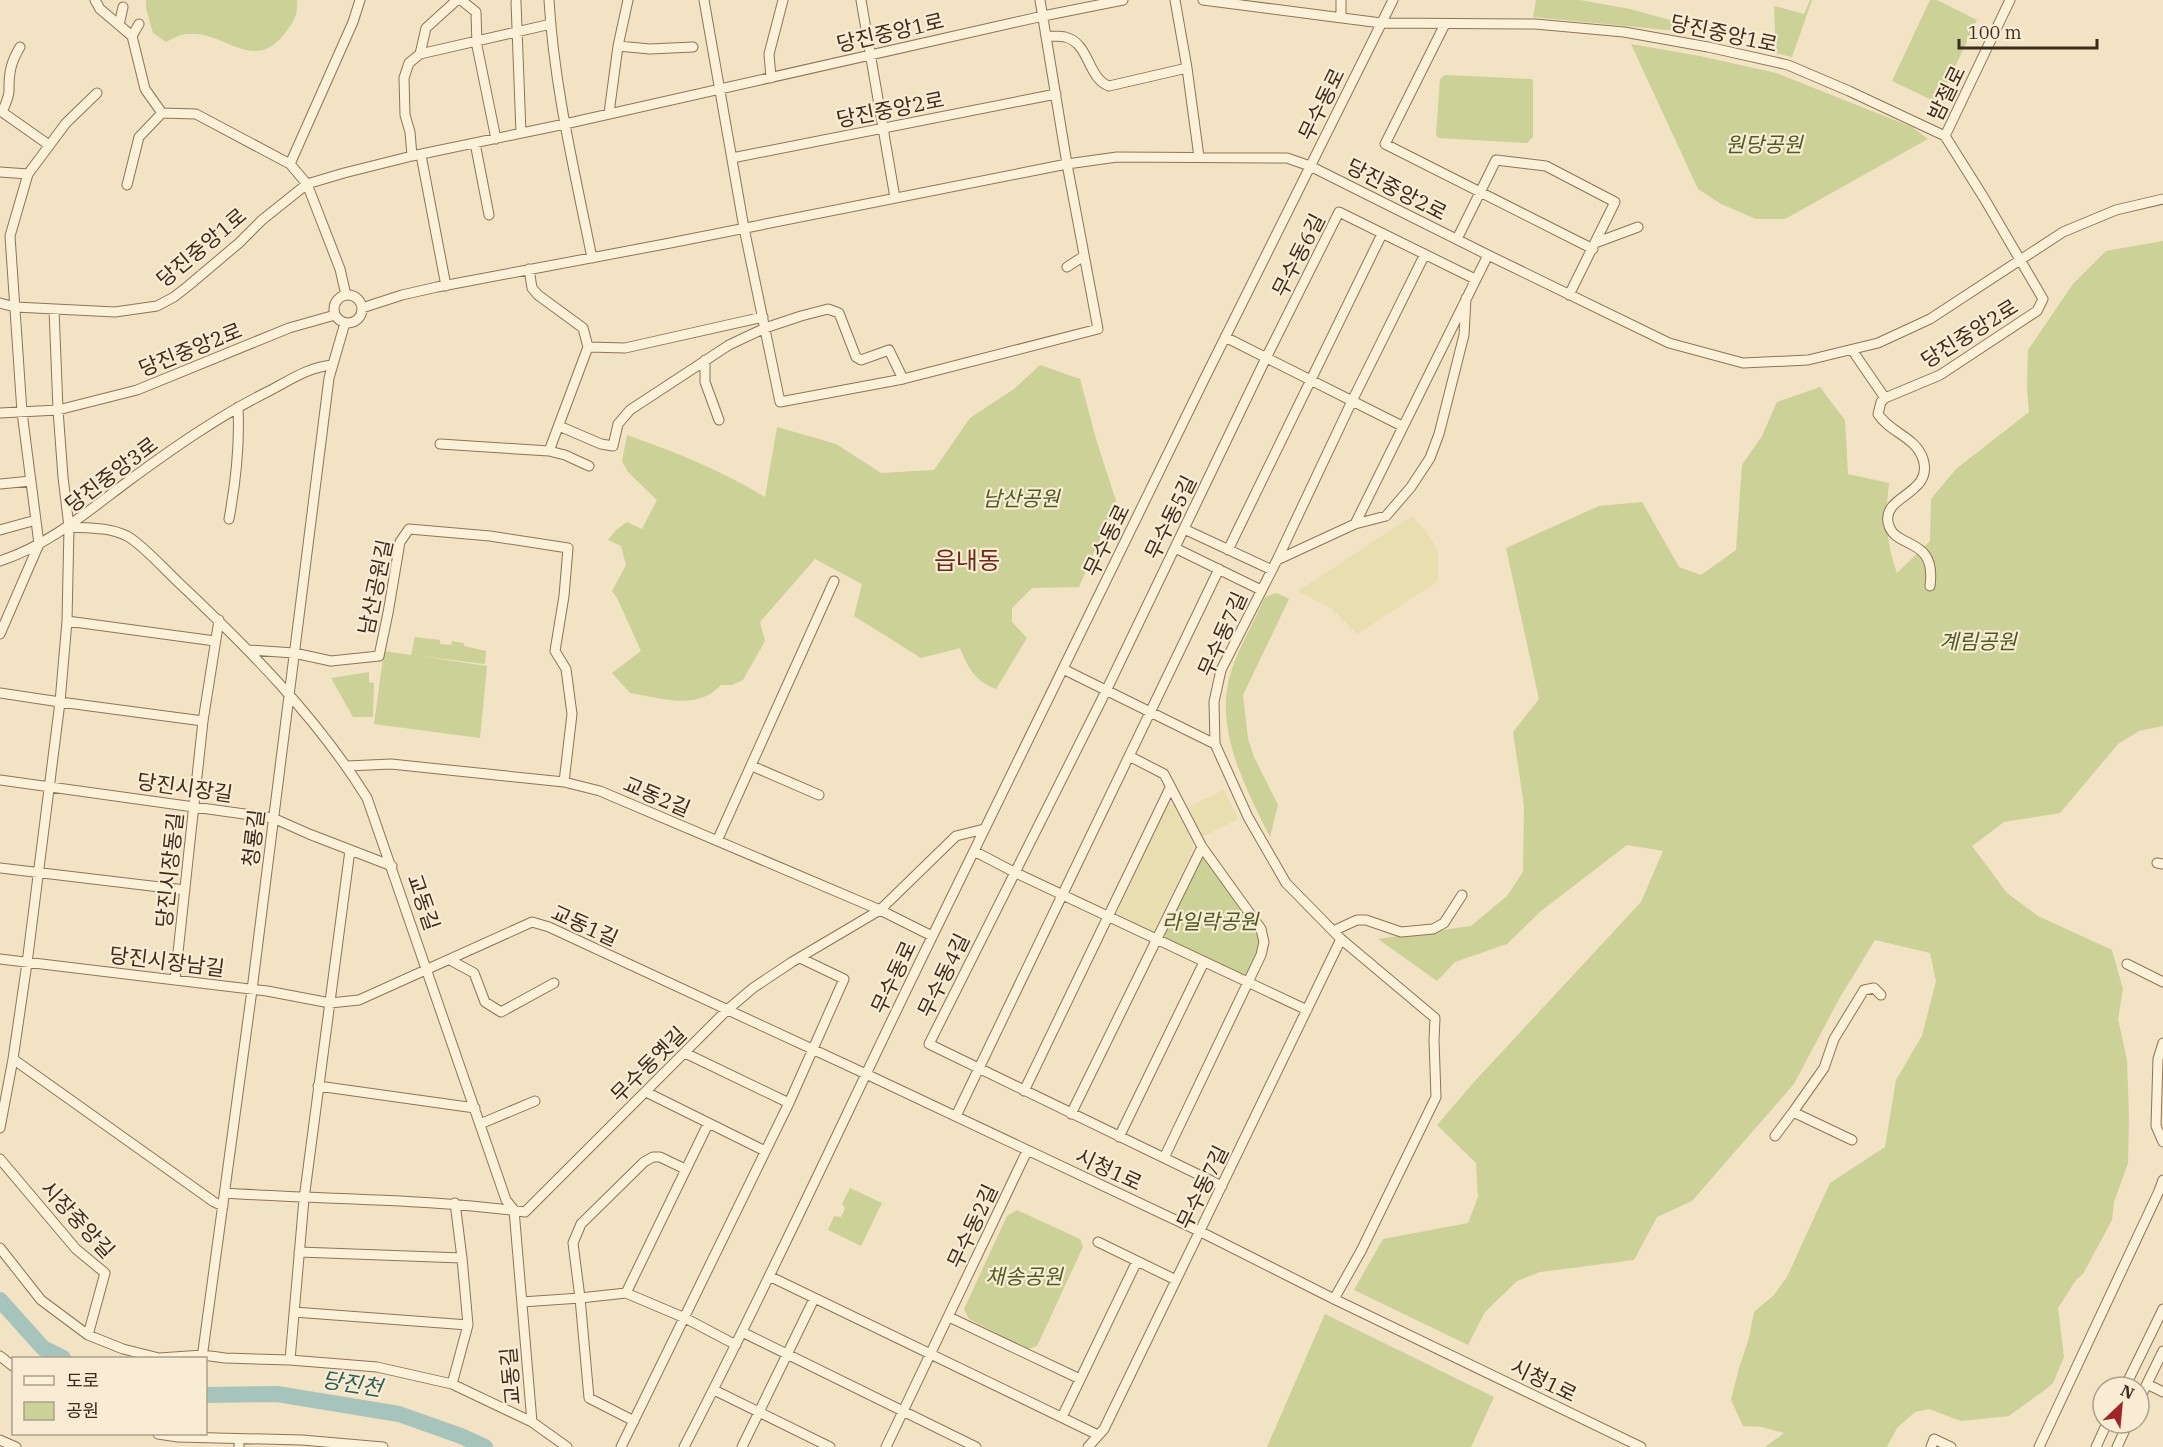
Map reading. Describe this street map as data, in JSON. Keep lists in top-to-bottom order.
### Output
{
  "streets": {
    "street": [
      "당진중앙1로",
      "밤절로",
      "무수동로",
      "당진중앙2로",
      "무수동6길",
      "당진중앙3로",
      "무수동5길",
      "남산공원길",
      "무수동7길",
      "당진시장길",
      "교동2길",
      "청룡길",
      "당진시장동길",
      "교동길",
      "교동1길",
      "당진시장남길",
      "무수동4길",
      "무수동옛길",
      "시청1로",
      "시장중앙길",
      "무수동2길"
    ]
  },
  "crossings": [
    ["당진중앙1로", "밤절로"],
    ["당진중앙1로", "무수동로"],
    ["무수동로", "당진중앙2로"],
    ["무수동로", "교동2길"],
    ["무수동로", "무수동옛길"],
    ["무수동로", "시청1로"],
    ["당진중앙2로", "청룡길"],
    ["무수동6길", "무수동5길"],
    ["당진중앙3로", "청룡길"],
    ["당진중앙3로", "교동길"],
    ["무수동5길", "무수동4길"],
    ["남산공원길", "교동2길"],
    ["남산공원길", "청룡길"],
    ["무수동7길", "무수동4길"],
    ["무수동7길", "시청1로"],
    ["당진시장길", "청룡길"],
    ["당진시장길", "당진시장동길"],
    ["당진시장길", "교동길"],
    ["교동2길", "교동길"],
    ["교동2길", "무수동옛길"],
    ["청룡길", "교동길"],
    ["청룡길", "당진시장남길"],
    ["당진시장동길", "교동길"],
    ["당진시장동길", "당진시장남길"],
    ["교동길", "교동1길"],
    ["교동길", "당진시장남길"],
    ["교동길", "무수동옛길"],
    ["교동1길", "당진시장남길"],
    ["교동1길", "무수동옛길"],
    ["시청1로", "무수동2길"]
  ],
  "districts": ["읍내동"],
  "water": ["당진천"],
  "parks": [
    "원당공원",
    "남산공원",
    "계림공원",
    "라일락공원",
    "채송공원"
  ],
  "legend": ["도로", "공원"],
  "scale_bar": "100 m",
  "north": "top right"
}
